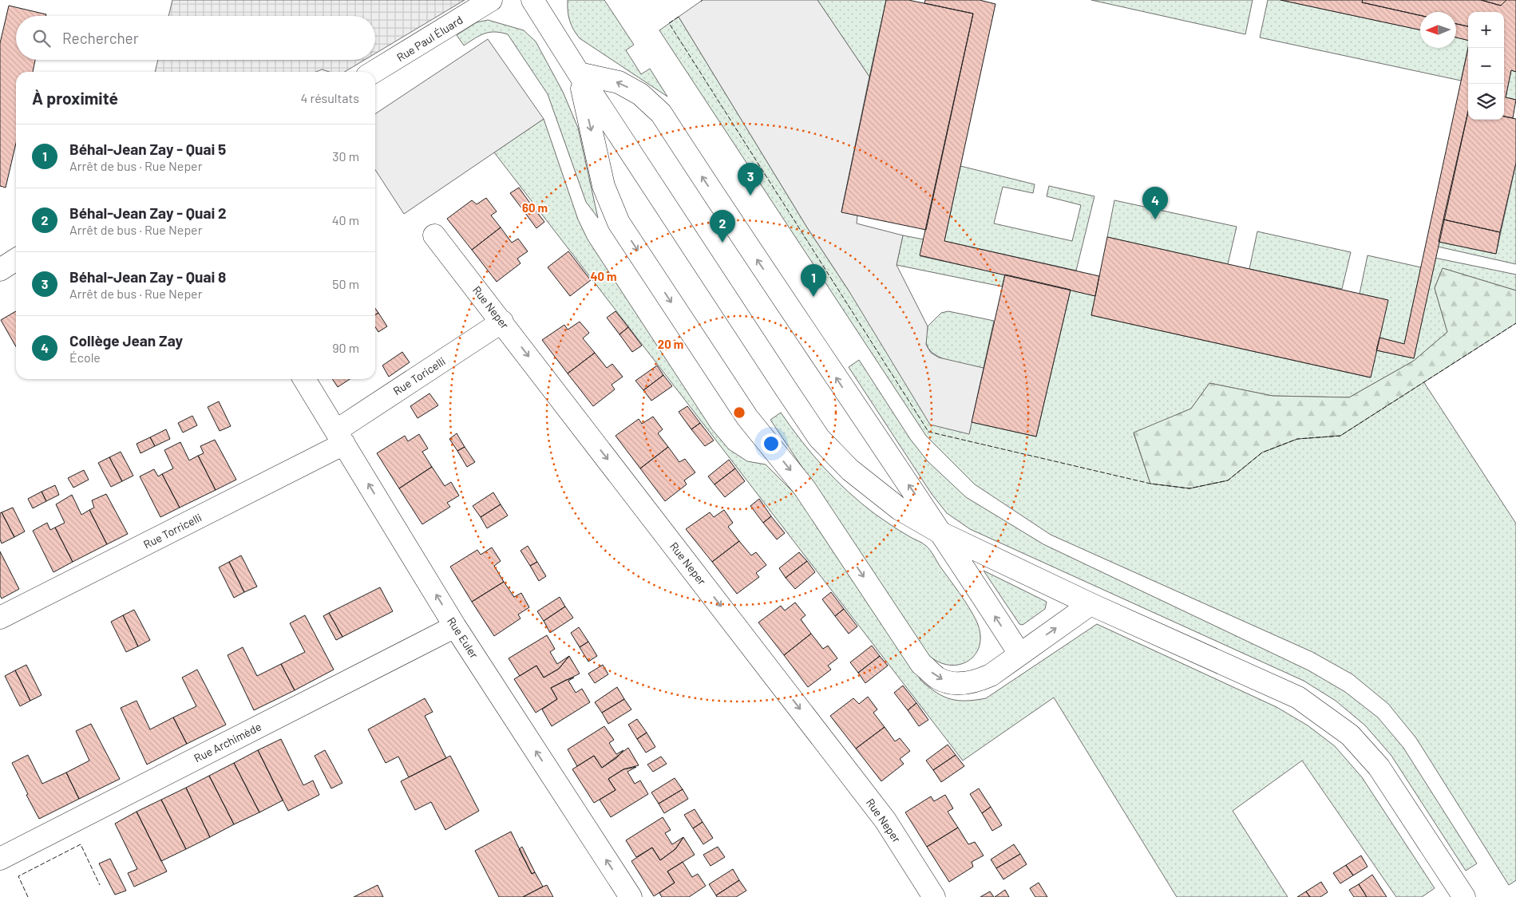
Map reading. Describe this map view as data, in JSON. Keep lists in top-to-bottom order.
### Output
{
  "streets": {
    "street": [
      "Rue Paul Éluard",
      "Rue Neper",
      "Rue Toricelli",
      "Rue Torricelli",
      "Rue Euler",
      "Rue Archimède"
    ]
  },
  "crossings": [
    ["Rue Neper", "Rue Toricelli"],
    ["Rue Toricelli", "Rue Torricelli"],
    ["Rue Toricelli", "Rue Euler"],
    ["Rue Torricelli", "Rue Euler"],
    ["Rue Euler", "Rue Archimède"]
  ],
  "one_way": ["Rue Euler"],
  "north": "left",
  "page": {
    "map_buttons": ["+", "−"],
    "search": "Rechercher",
    "heading": ["À proximité", "4 résultats"],
    "list": [
      {
        "mark": "1",
        "name": "Béhal-Jean Zay - Quai 5",
        "note": "Arrêt de bus · Rue Neper",
        "value": "30 m"
      },
      {
        "mark": "2",
        "name": "Béhal-Jean Zay - Quai 2",
        "note": "Arrêt de bus · Rue Neper",
        "value": "40 m"
      },
      {
        "mark": "3",
        "name": "Béhal-Jean Zay - Quai 8",
        "note": "Arrêt de bus · Rue Neper",
        "value": "50 m"
      },
      {
        "mark": "4",
        "name": "Collège Jean Zay",
        "note": "École",
        "value": "90 m"
      }
    ],
    "pins": [
      "3",
      "4",
      "2",
      "1"
    ]
  },
  "rings": ["60 m", "40 m", "20 m"]
}
